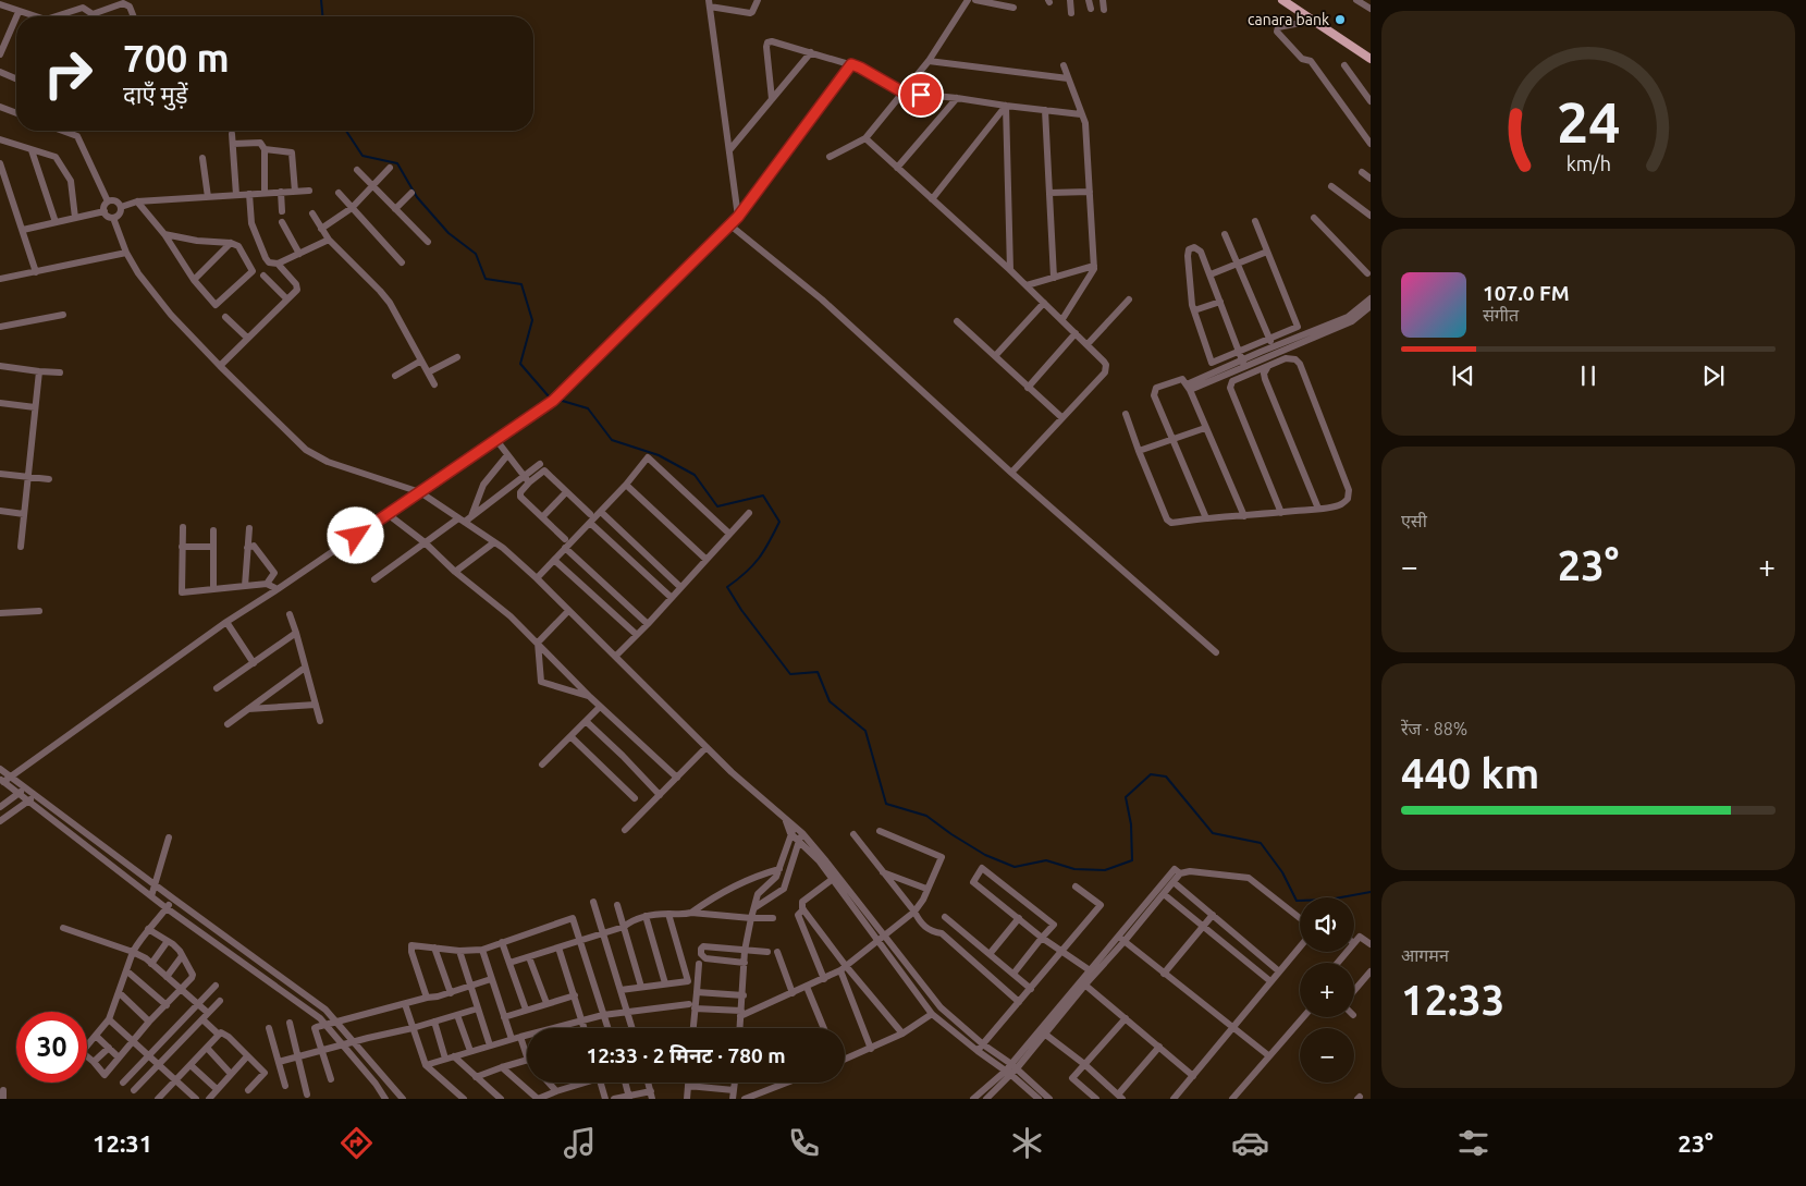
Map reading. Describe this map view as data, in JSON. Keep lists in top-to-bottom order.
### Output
{
  "places": ["canara bank"],
  "page": {
    "turn": ["700 m", "दाएँ मुड़ें"],
    "song": ["107.0 FM", "संगीत"],
    "tile": [
      "एसी",
      ["रेंज · 88%", "440 km"],
      ["आगमन", "12:33"]
    ],
    "heat": ["−", "23°", "+"],
    "map_buttons": ["+", "−"],
    "limit": "30",
    "trip": "12:33 · 2 मिनट · 780 m",
    "tabs": ["12:31", "23°"],
    "gauge": ["24", "km/h"]
  }
}
